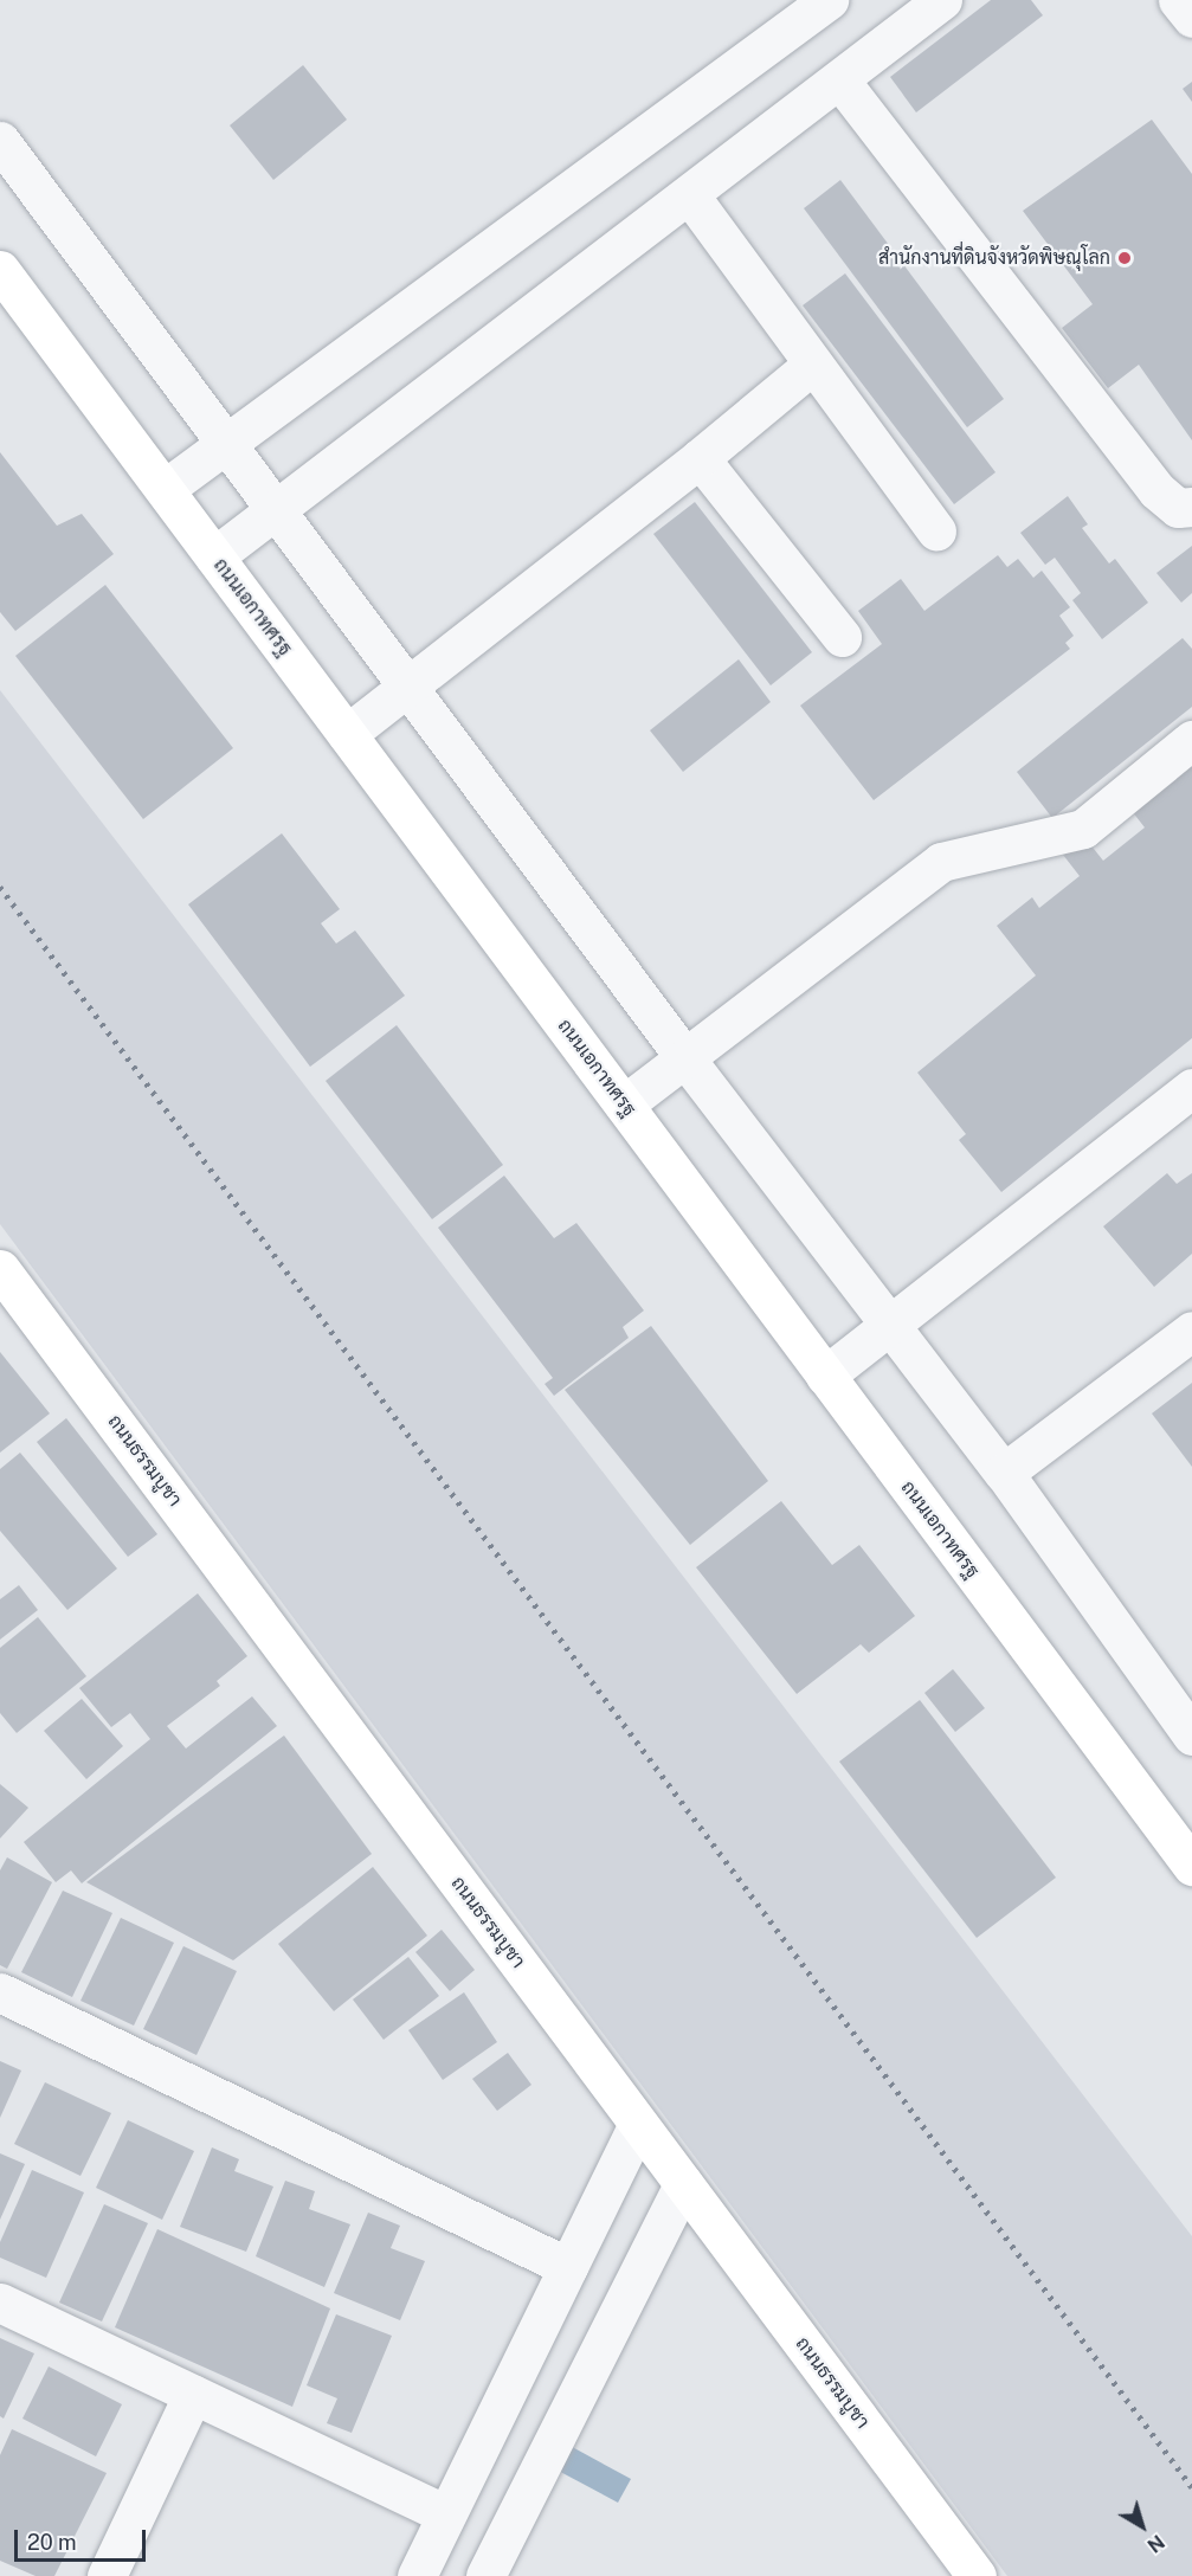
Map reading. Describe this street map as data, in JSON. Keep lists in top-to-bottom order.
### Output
{
  "streets": {
    "main road": ["ถนนเอกาทศรฐ", "ถนนธรรมบูชา"]
  },
  "places": ["สำนักงานที่ดินจังหวัดพิษณุโลก"],
  "scale_bar": "20 m",
  "north": "bottom right"
}
